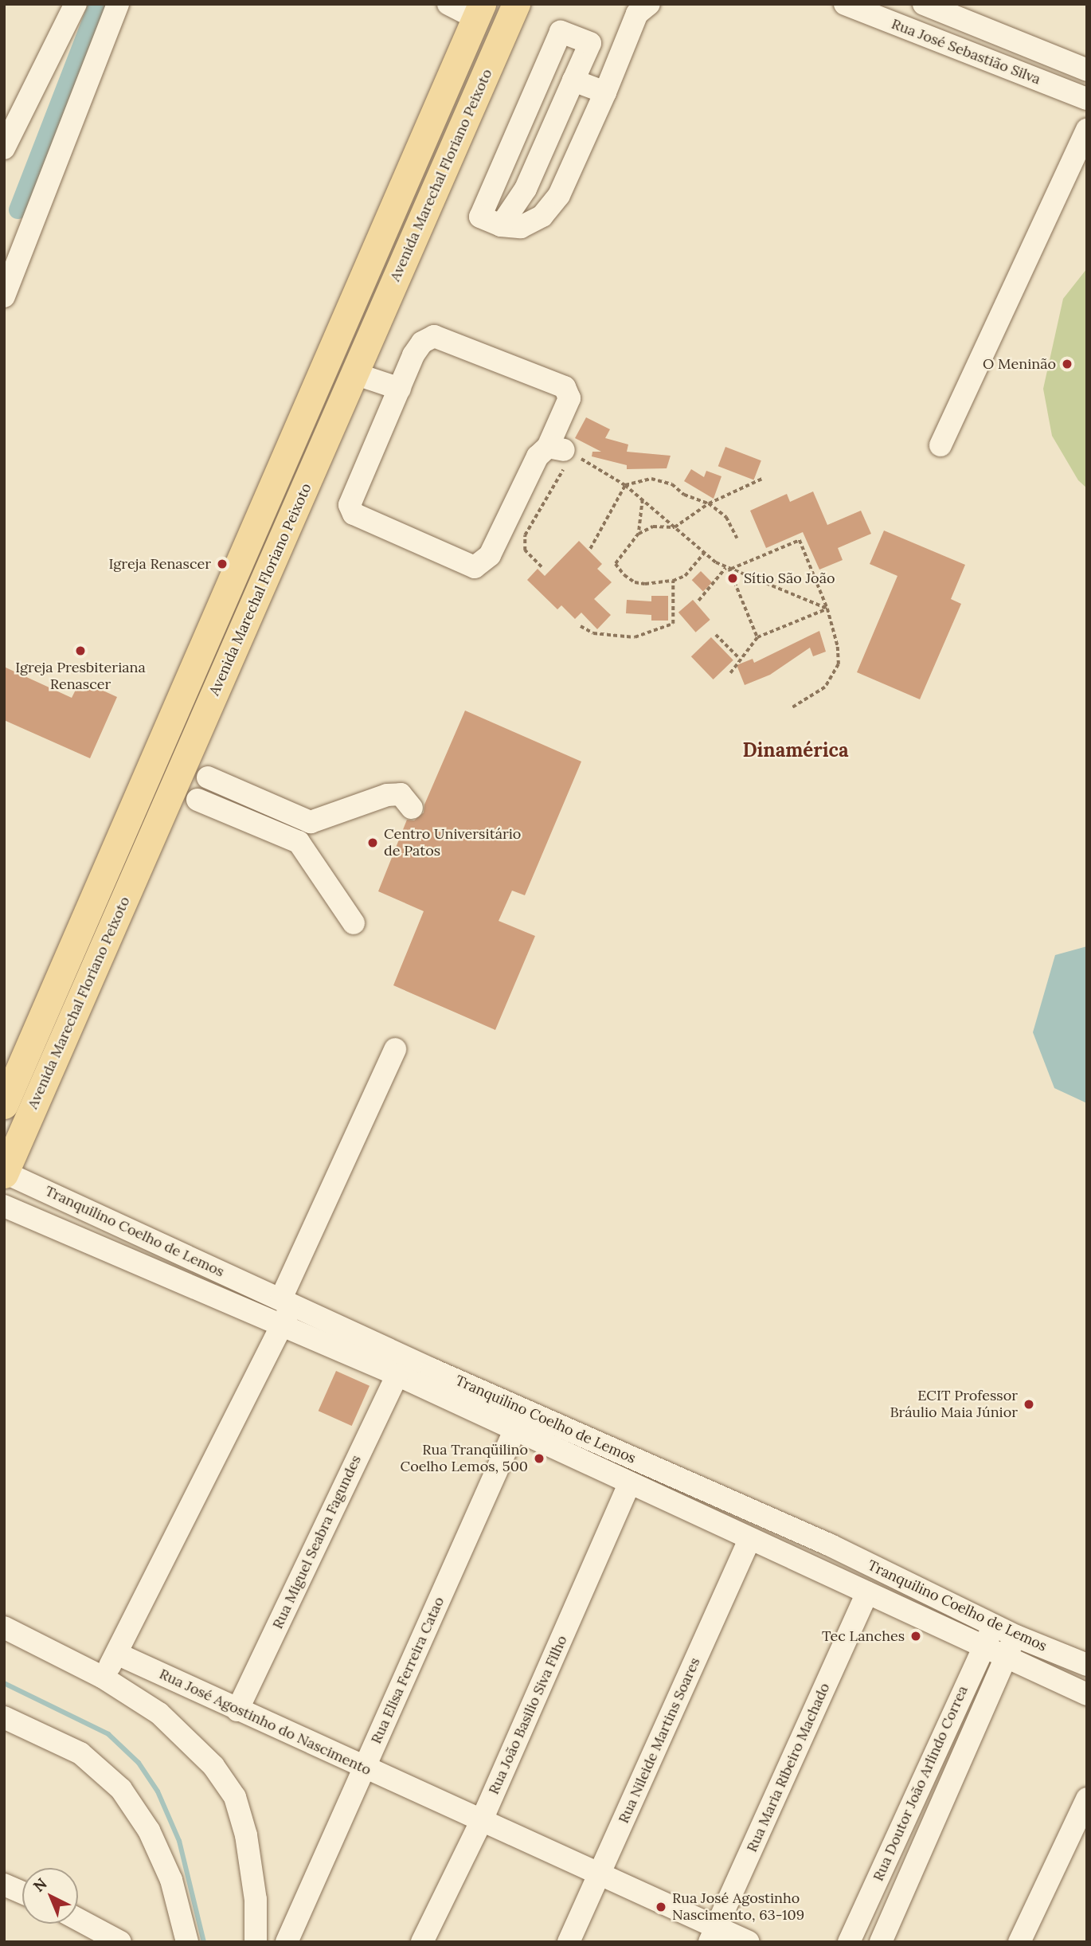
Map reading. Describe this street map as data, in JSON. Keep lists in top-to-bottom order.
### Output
{
  "streets": {
    "main road": ["Avenida Marechal Floriano Peixoto"],
    "street": [
      "Rua José Sebastião Silva",
      "Tranquilino Coelho de Lemos",
      "Rua Miguel Seabra Fagundes",
      "Rua Elisa Ferreira Catao",
      "Rua João Basilio Siva Filho",
      "Rua José Agostinho do Nascimento",
      "Rua Nileide Martins Soares",
      "Rua Maria Ribeiro Machado",
      "Rua Doutor João Arlindo Correa"
    ]
  },
  "crossings": [
    ["Avenida Marechal Floriano Peixoto", "Tranquilino Coelho de Lemos"],
    ["Tranquilino Coelho de Lemos", "Rua Miguel Seabra Fagundes"],
    ["Tranquilino Coelho de Lemos", "Rua Elisa Ferreira Catao"],
    ["Tranquilino Coelho de Lemos", "Rua João Basilio Siva Filho"],
    ["Tranquilino Coelho de Lemos", "Rua Nileide Martins Soares"],
    ["Tranquilino Coelho de Lemos", "Rua Maria Ribeiro Machado"],
    ["Tranquilino Coelho de Lemos", "Rua Doutor João Arlindo Correa"],
    ["Rua Miguel Seabra Fagundes", "Rua José Agostinho do Nascimento"],
    ["Rua Elisa Ferreira Catao", "Rua José Agostinho do Nascimento"],
    ["Rua João Basilio Siva Filho", "Rua José Agostinho do Nascimento"],
    ["Rua José Agostinho do Nascimento", "Rua Nileide Martins Soares"],
    ["Rua José Agostinho do Nascimento", "Rua Maria Ribeiro Machado"]
  ],
  "districts": ["Dinamérica"],
  "places": [
    "O Meninão",
    "Igreja Renascer",
    "Sítio São João",
    "Igreja Presbiteriana Renascer",
    "Centro Universitário de Patos",
    "ECIT Professor Bráulio Maia Júnior",
    "Rua Tranqüilino Coelho Lemos, 500",
    "Tec Lanches",
    "Rua José Agostinho Nascimento, 63-109"
  ],
  "north": "top left"
}
